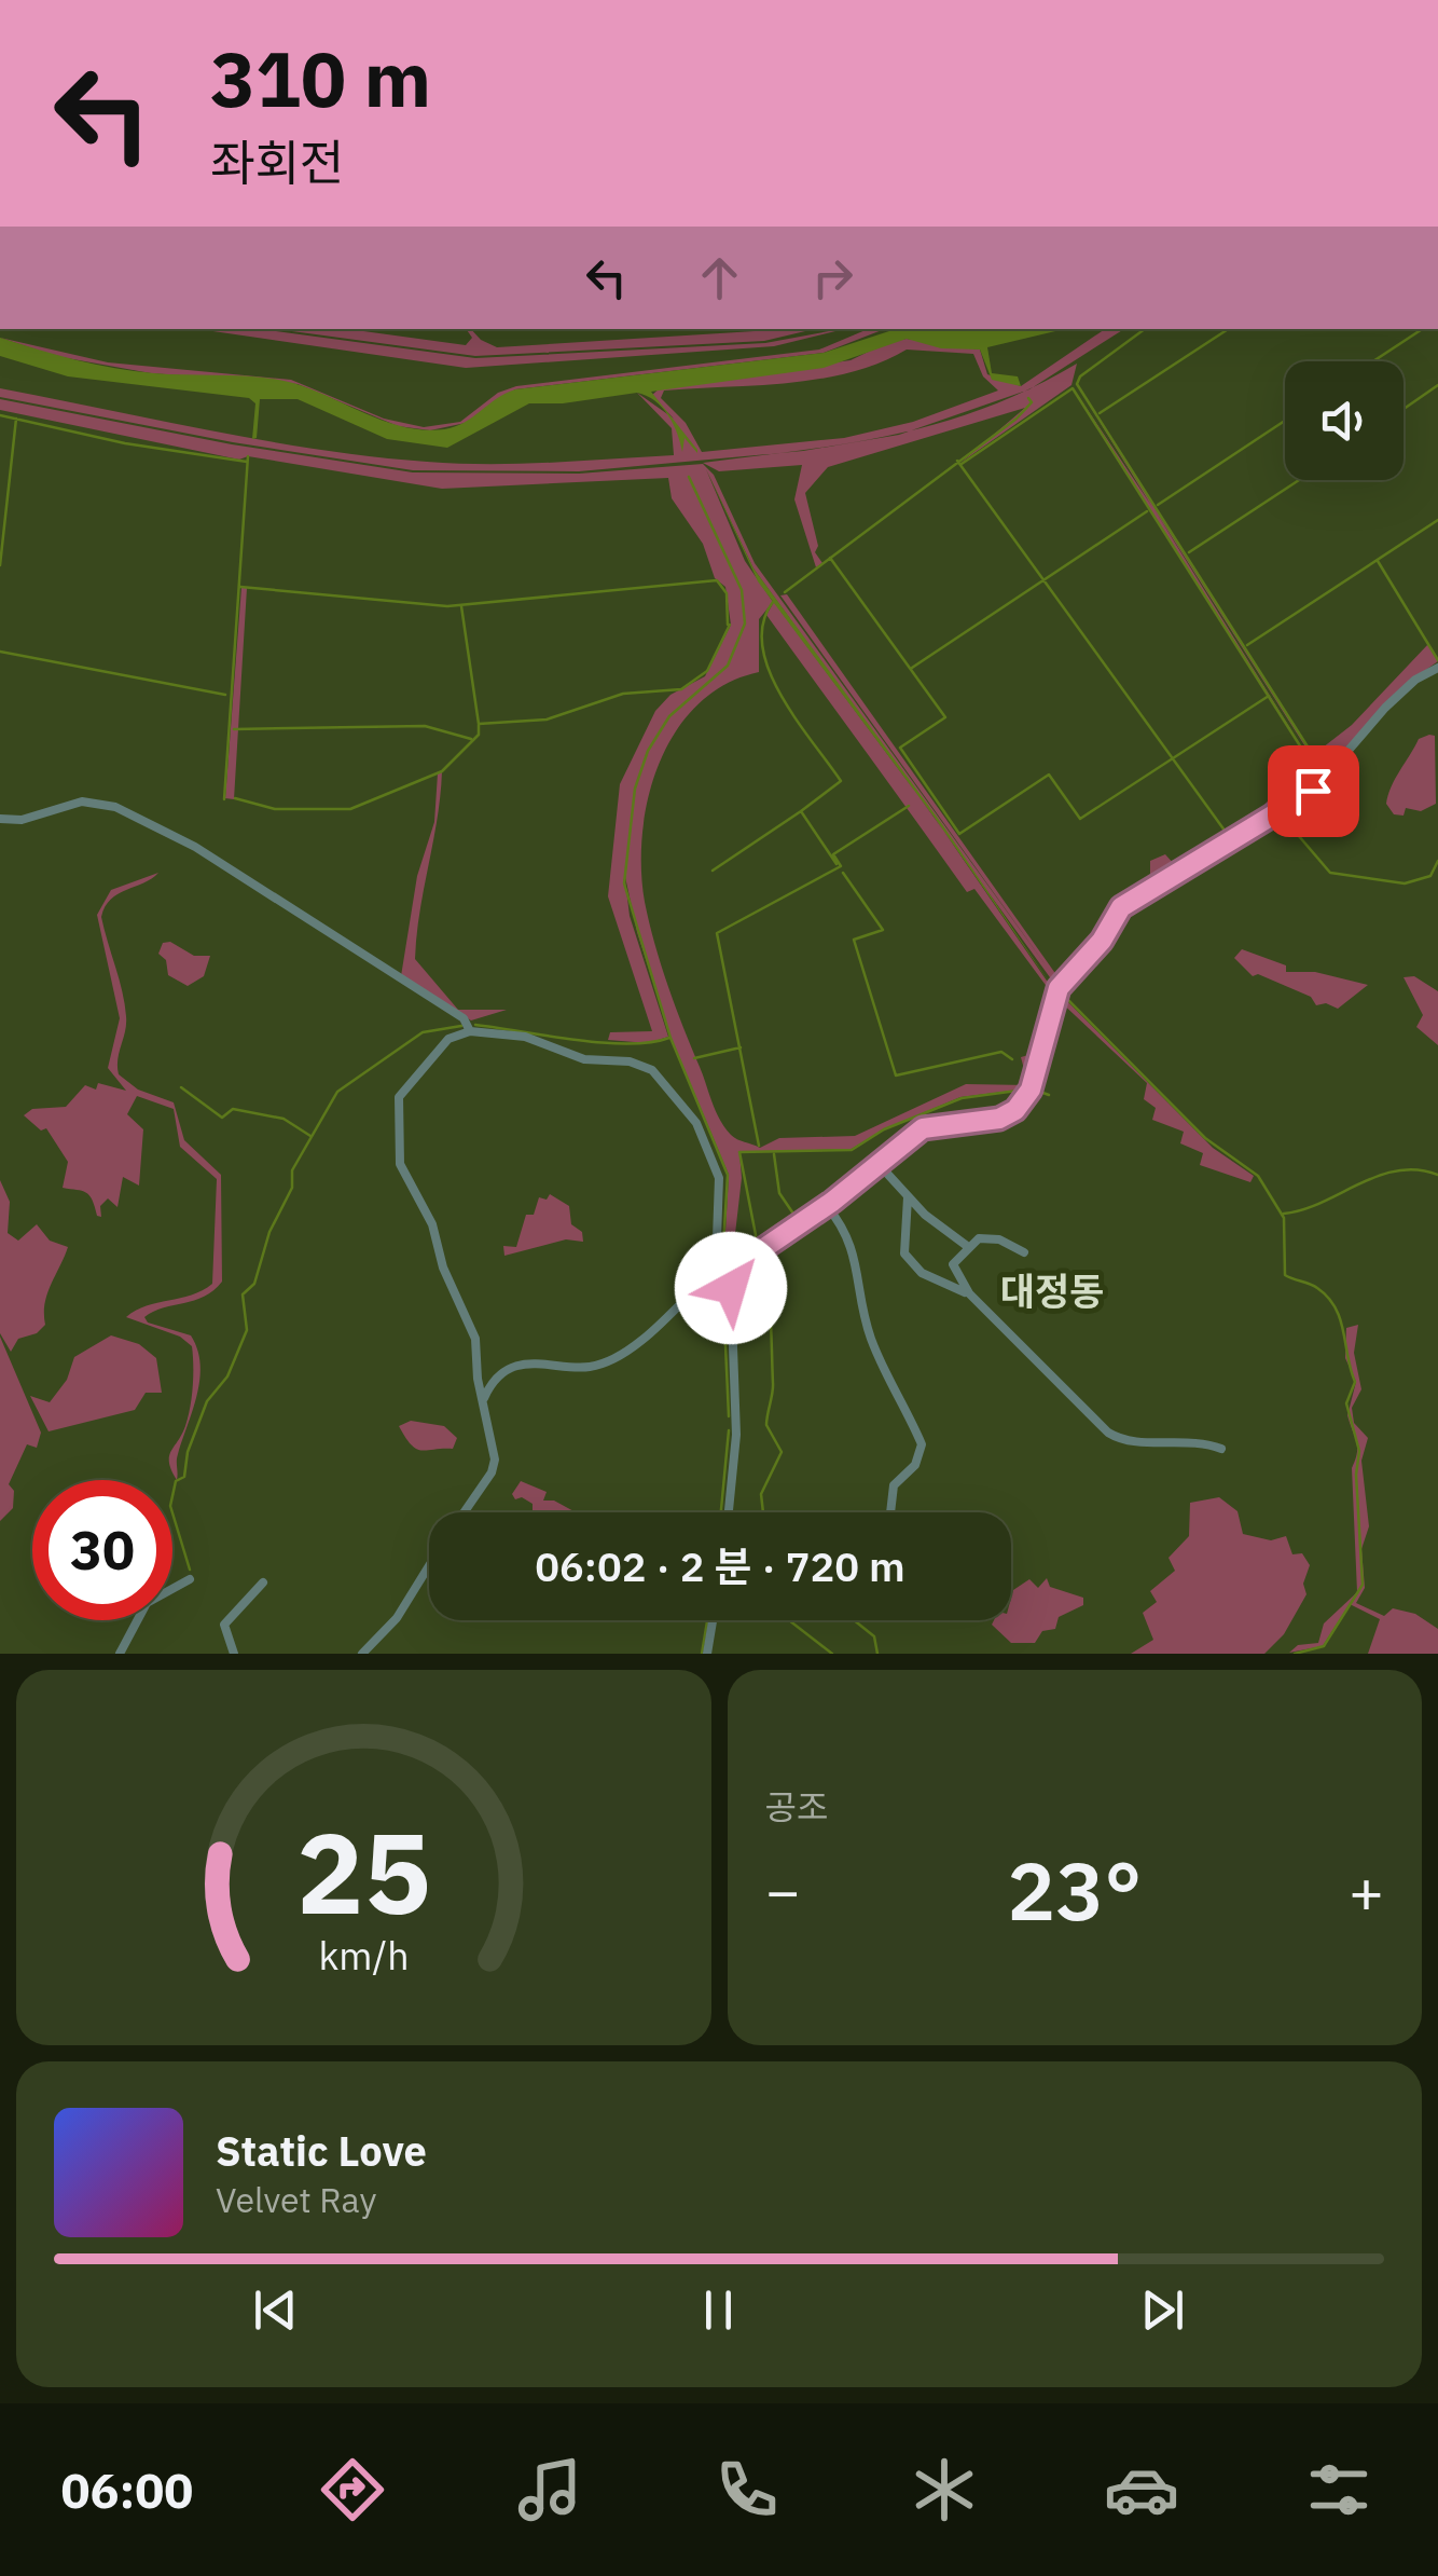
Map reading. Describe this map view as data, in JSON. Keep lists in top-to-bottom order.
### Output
{
  "districts": ["대정동"],
  "page": {
    "turn": ["310 m", "좌회전"],
    "limit": "30",
    "trip": "06:02 · 2 분 · 720 m",
    "tile": "공조",
    "heat": ["−", "23°", "+"],
    "song": ["Static Love", "Velvet Ray"],
    "tabs": "06:00",
    "gauge": ["25", "km/h"]
  }
}
